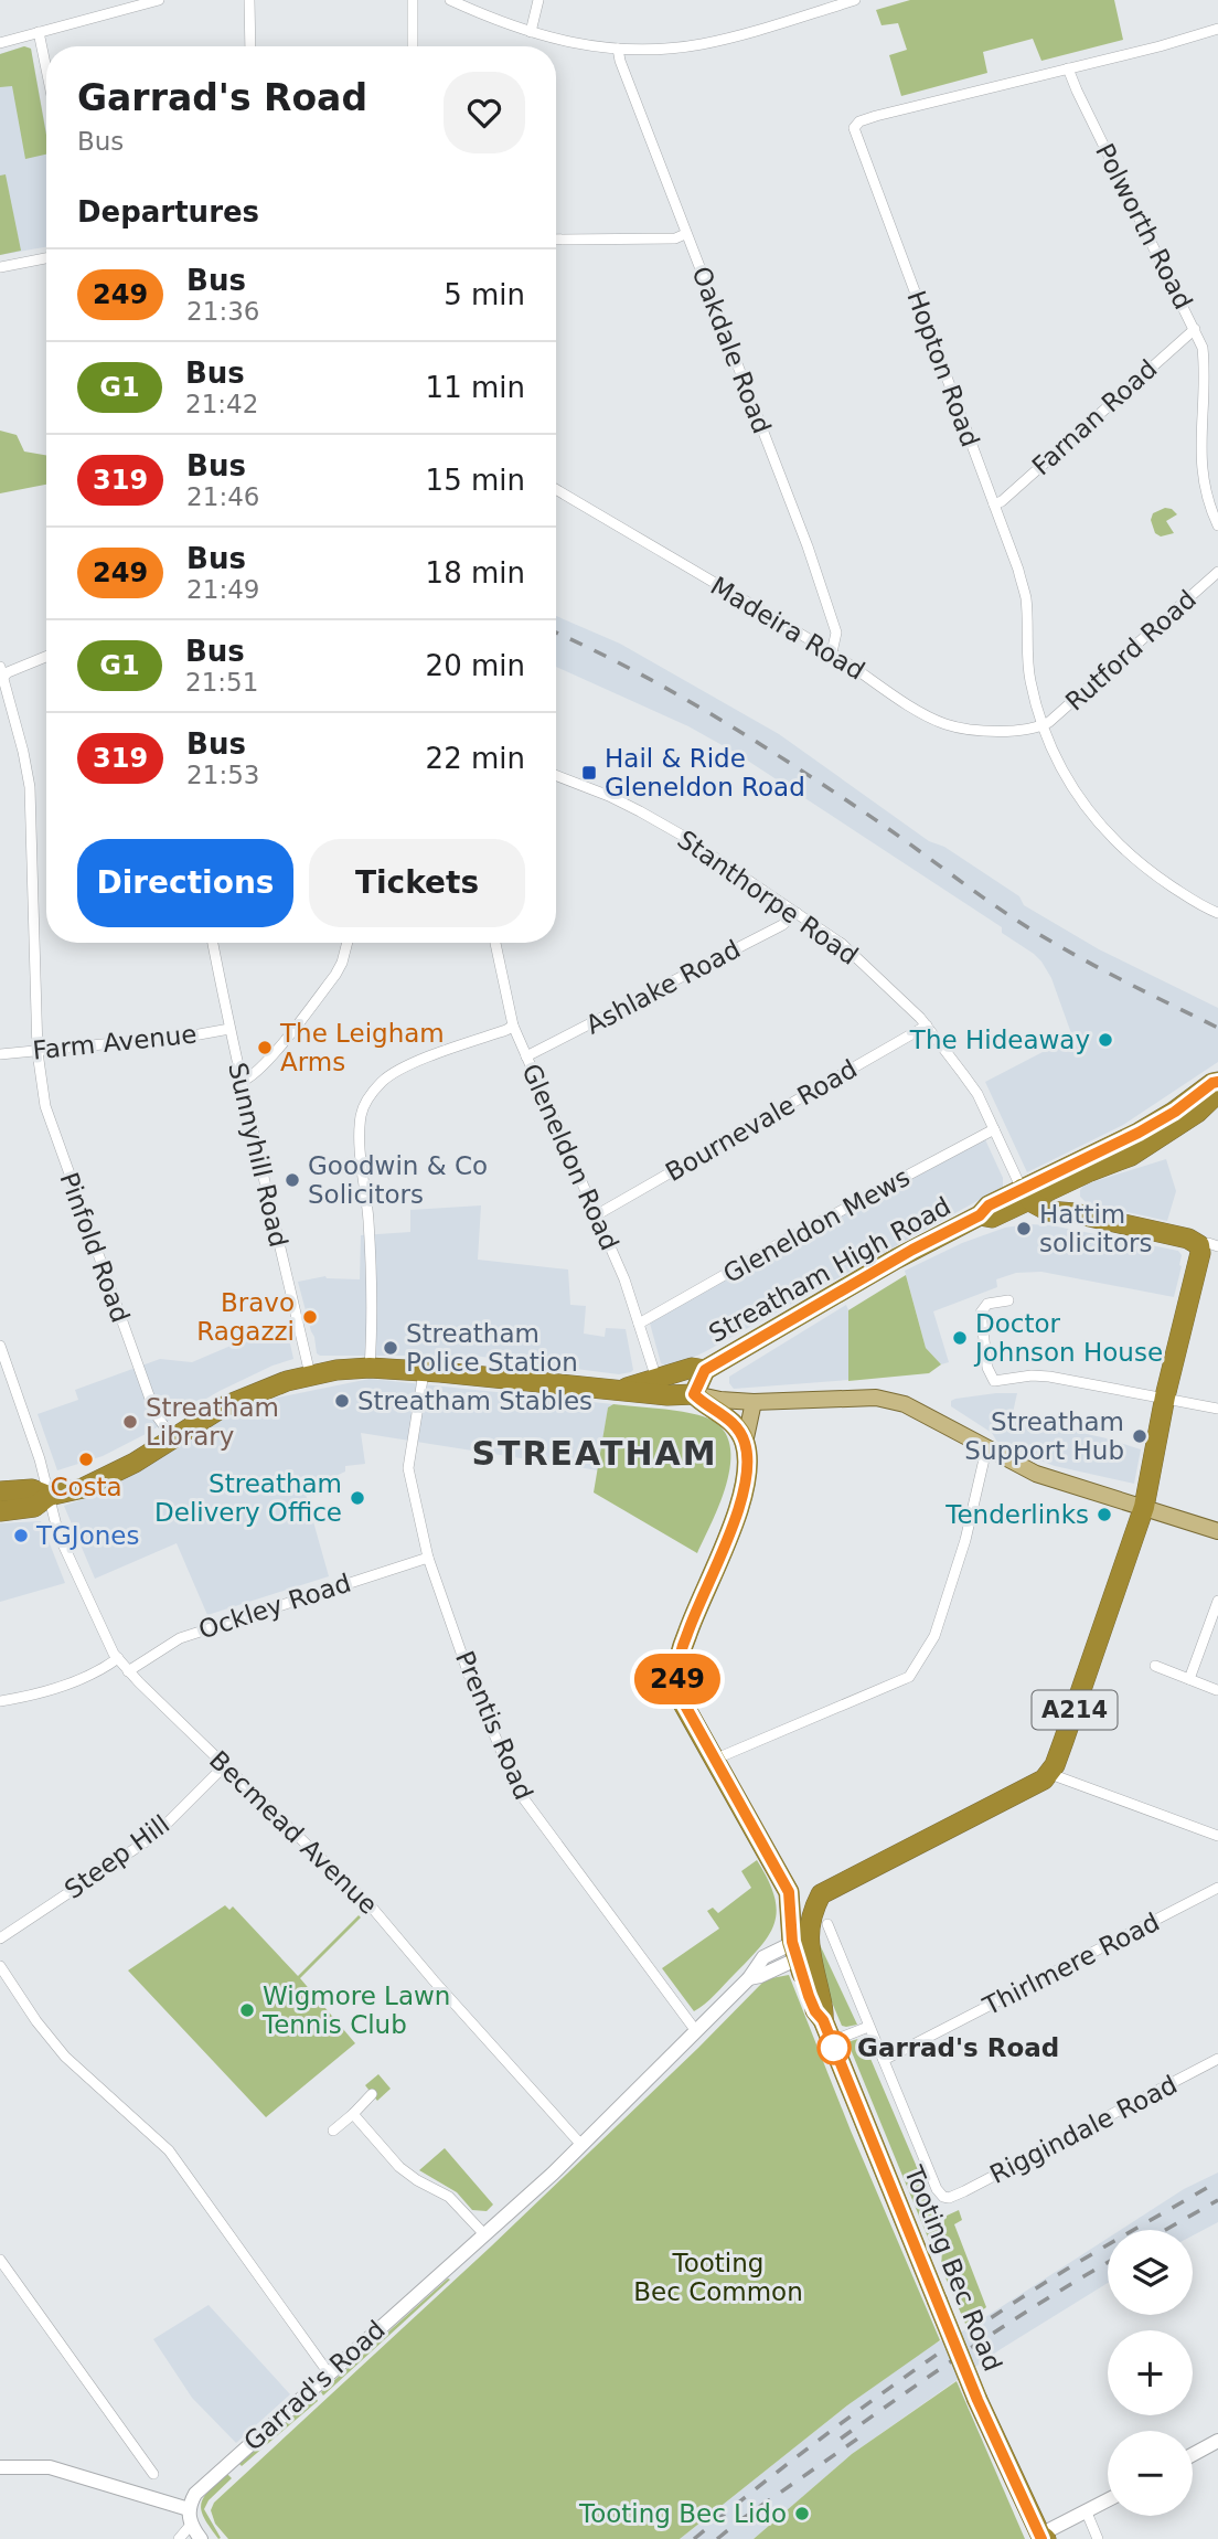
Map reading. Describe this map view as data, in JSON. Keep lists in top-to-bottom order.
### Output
{
  "streets": {
    "highway": ["Streatham High Road", "A214", "Tooting Bec Road"],
    "main road": ["Garrad's Road"],
    "street": [
      "Polworth Road",
      "Oakdale Road",
      "Hopton Road",
      "Farnan Road",
      "Madeira Road",
      "Rutford Road",
      "Stanthorpe Road",
      "Ashlake Road",
      "Farm Avenue",
      "Bournevale Road",
      "Sunnyhill Road",
      "Gleneldon Road",
      "Gleneldon Mews",
      "Pinfold Road",
      "Ockley Road",
      "Prentis Road",
      "Becmead Avenue",
      "Steep Hill",
      "Thirlmere Road",
      "Riggindale Road"
    ]
  },
  "crossings": [
    ["Polworth Road", "Hopton Road"],
    ["Polworth Road", "Farnan Road"],
    ["Oakdale Road", "Madeira Road"],
    ["Hopton Road", "Farnan Road"],
    ["Hopton Road", "Madeira Road"],
    ["Hopton Road", "Rutford Road"],
    ["Madeira Road", "Rutford Road"],
    ["Stanthorpe Road", "Ashlake Road"],
    ["Stanthorpe Road", "Bournevale Road"],
    ["Stanthorpe Road", "Gleneldon Mews"],
    ["Stanthorpe Road", "Streatham High Road"],
    ["Stanthorpe Road", "A214"],
    ["Ashlake Road", "Gleneldon Road"],
    ["Farm Avenue", "Sunnyhill Road"],
    ["Farm Avenue", "Pinfold Road"],
    ["Bournevale Road", "Gleneldon Road"],
    ["Sunnyhill Road", "Streatham High Road"],
    ["Gleneldon Road", "Gleneldon Mews"],
    ["Gleneldon Road", "Streatham High Road"],
    ["Pinfold Road", "Streatham High Road"],
    ["Streatham High Road", "A214"],
    ["Streatham High Road", "Prentis Road"],
    ["Streatham High Road", "Becmead Avenue"],
    ["Ockley Road", "Prentis Road"],
    ["Ockley Road", "Becmead Avenue"],
    ["Prentis Road", "Garrad's Road"],
    ["Becmead Avenue", "Steep Hill"],
    ["Becmead Avenue", "Garrad's Road"],
    ["Thirlmere Road", "Riggindale Road"],
    ["Tooting Bec Road", "Garrad's Road"]
  ],
  "districts": ["STREATHAM"],
  "parks": ["Tooting Bec Common"],
  "places": {
    "transit": ["Hail & Ride Gleneldon Road"],
    "other": [
      "The Hideaway",
      "The Leigham Arms",
      "Goodwin & Co Solicitors",
      "Hattim solicitors",
      "Bravo Ragazzi",
      "Doctor Johnson House",
      "Streatham Police Station",
      "Streatham Stables",
      "Streatham Library",
      "Streatham Support Hub",
      "Costa",
      "Streatham Delivery Office",
      "Tenderlinks",
      "TGJones",
      "Wigmore Lawn Tennis Club",
      "Garrad's Road",
      "Tooting Bec Lido"
    ]
  },
  "lines": ["bus line 249"],
  "page": {
    "on_map": "249",
    "heading": [
      ["Garrad's Road", "Bus"],
      "Departures"
    ],
    "list": [
      {
        "mark": "249",
        "name": "Bus",
        "note": "21:36",
        "value": "5 min"
      },
      {
        "mark": "G1",
        "name": "Bus",
        "note": "21:42",
        "value": "11 min"
      },
      {
        "mark": "319",
        "name": "Bus",
        "note": "21:46",
        "value": "15 min"
      },
      {
        "mark": "249",
        "name": "Bus",
        "note": "21:49",
        "value": "18 min"
      },
      {
        "mark": "G1",
        "name": "Bus",
        "note": "21:51",
        "value": "20 min"
      },
      {
        "mark": "319",
        "name": "Bus",
        "note": "21:53",
        "value": "22 min"
      }
    ],
    "buttons": ["Directions", "Tickets"],
    "map_buttons": ["+", "−"]
  }
}
